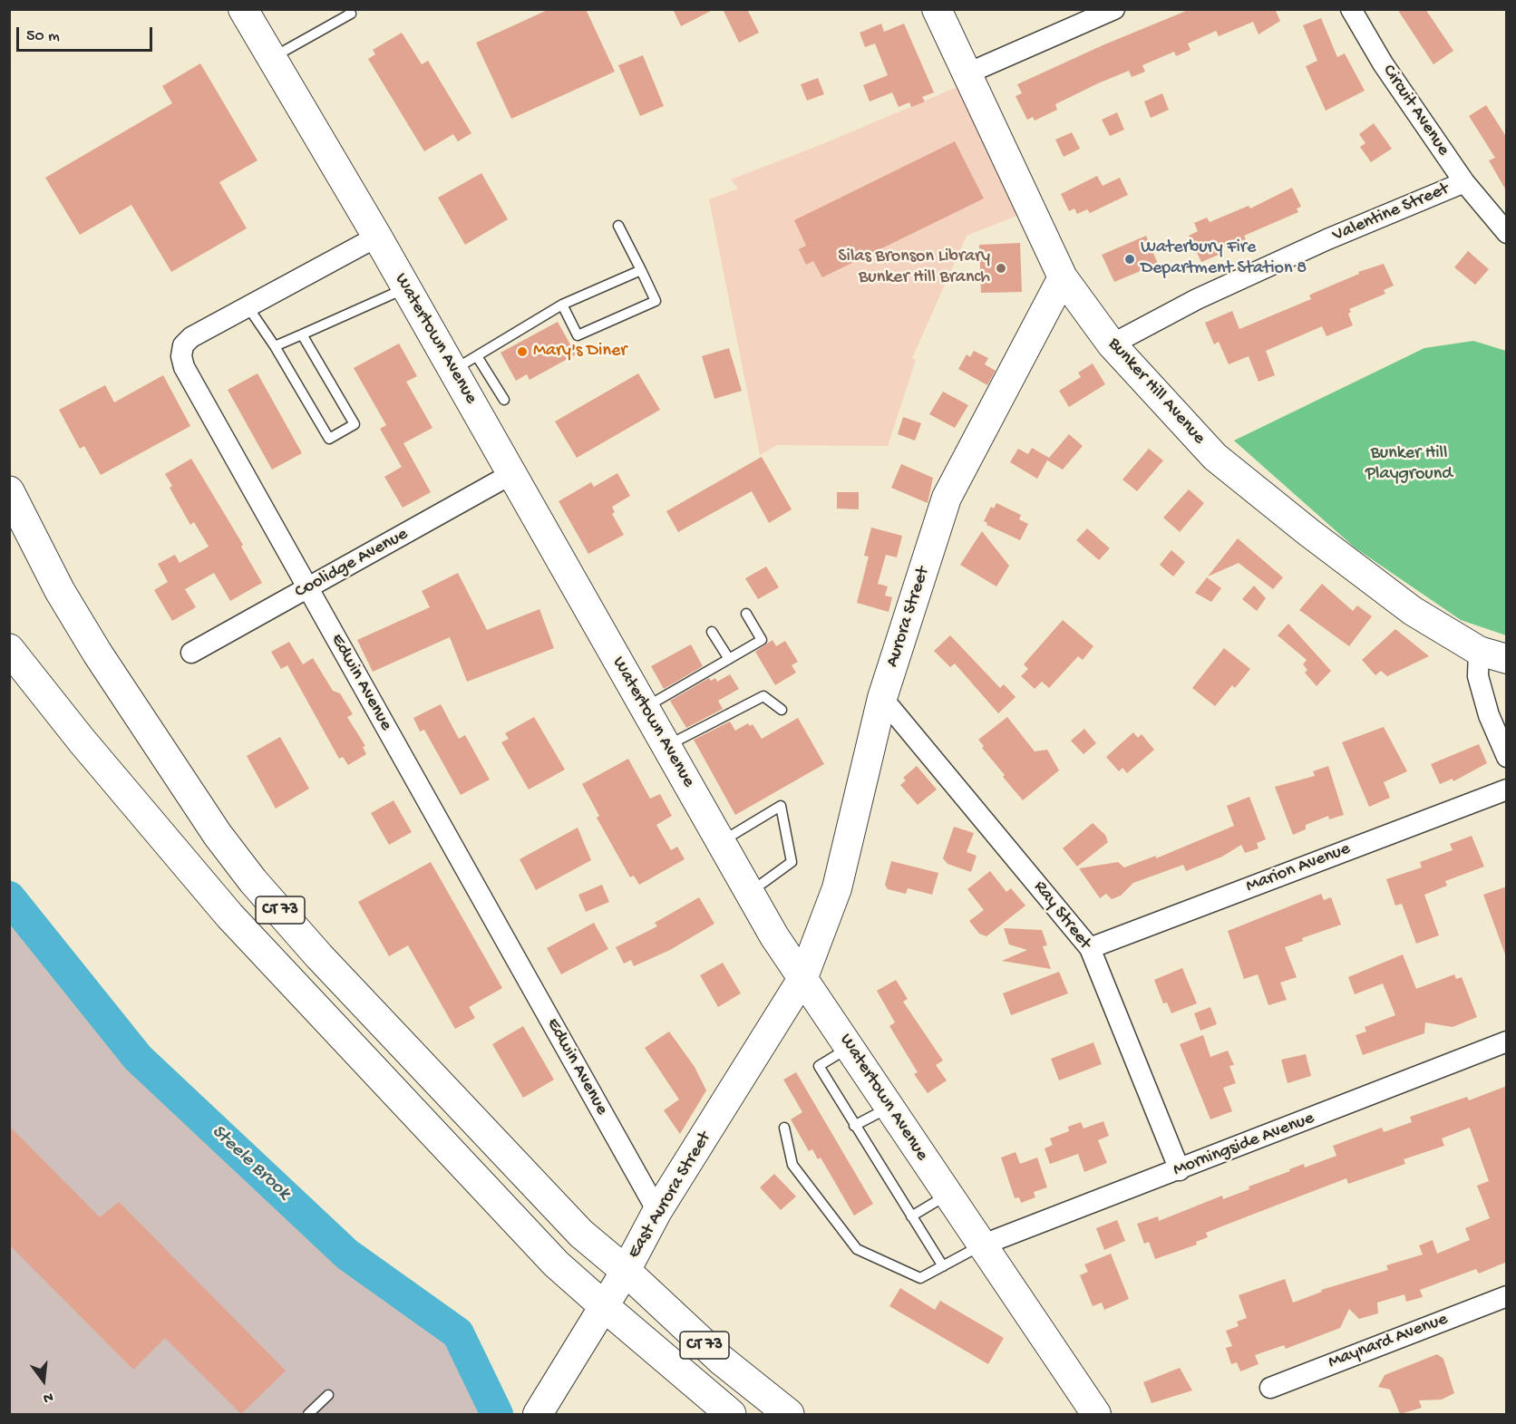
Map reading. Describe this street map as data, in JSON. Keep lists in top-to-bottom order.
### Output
{
  "streets": {
    "main road": [
      "Watertown Avenue",
      "Bunker Hill Avenue",
      "Aurora Street",
      "CT 73",
      "East Aurora Street"
    ],
    "street": [
      "Circuit Avenue",
      "Valentine Street",
      "Coolidge Avenue",
      "Edwin Avenue",
      "Marion Avenue",
      "Ray Street",
      "Morningside Avenue",
      "Maynard Avenue"
    ]
  },
  "crossings": [
    ["Circuit Avenue", "Valentine Street"],
    ["Valentine Street", "Bunker Hill Avenue"],
    ["Watertown Avenue", "Coolidge Avenue"],
    ["Watertown Avenue", "Aurora Street"],
    ["Watertown Avenue", "Edwin Avenue"],
    ["Watertown Avenue", "Morningside Avenue"],
    ["Watertown Avenue", "East Aurora Street"],
    ["Bunker Hill Avenue", "Aurora Street"],
    ["Coolidge Avenue", "Edwin Avenue"],
    ["Aurora Street", "Ray Street"],
    ["Aurora Street", "East Aurora Street"],
    ["Edwin Avenue", "East Aurora Street"],
    ["Marion Avenue", "Ray Street"],
    ["CT 73", "East Aurora Street"],
    ["Ray Street", "Morningside Avenue"]
  ],
  "water": ["Steele Brook"],
  "parks": ["Bunker Hill Playground"],
  "places": ["Waterbury Fire Department Station 8", "Silas Bronson Library Bunker Hill Branch", "Mary's Diner"],
  "scale_bar": "50 m",
  "north": "bottom"
}
